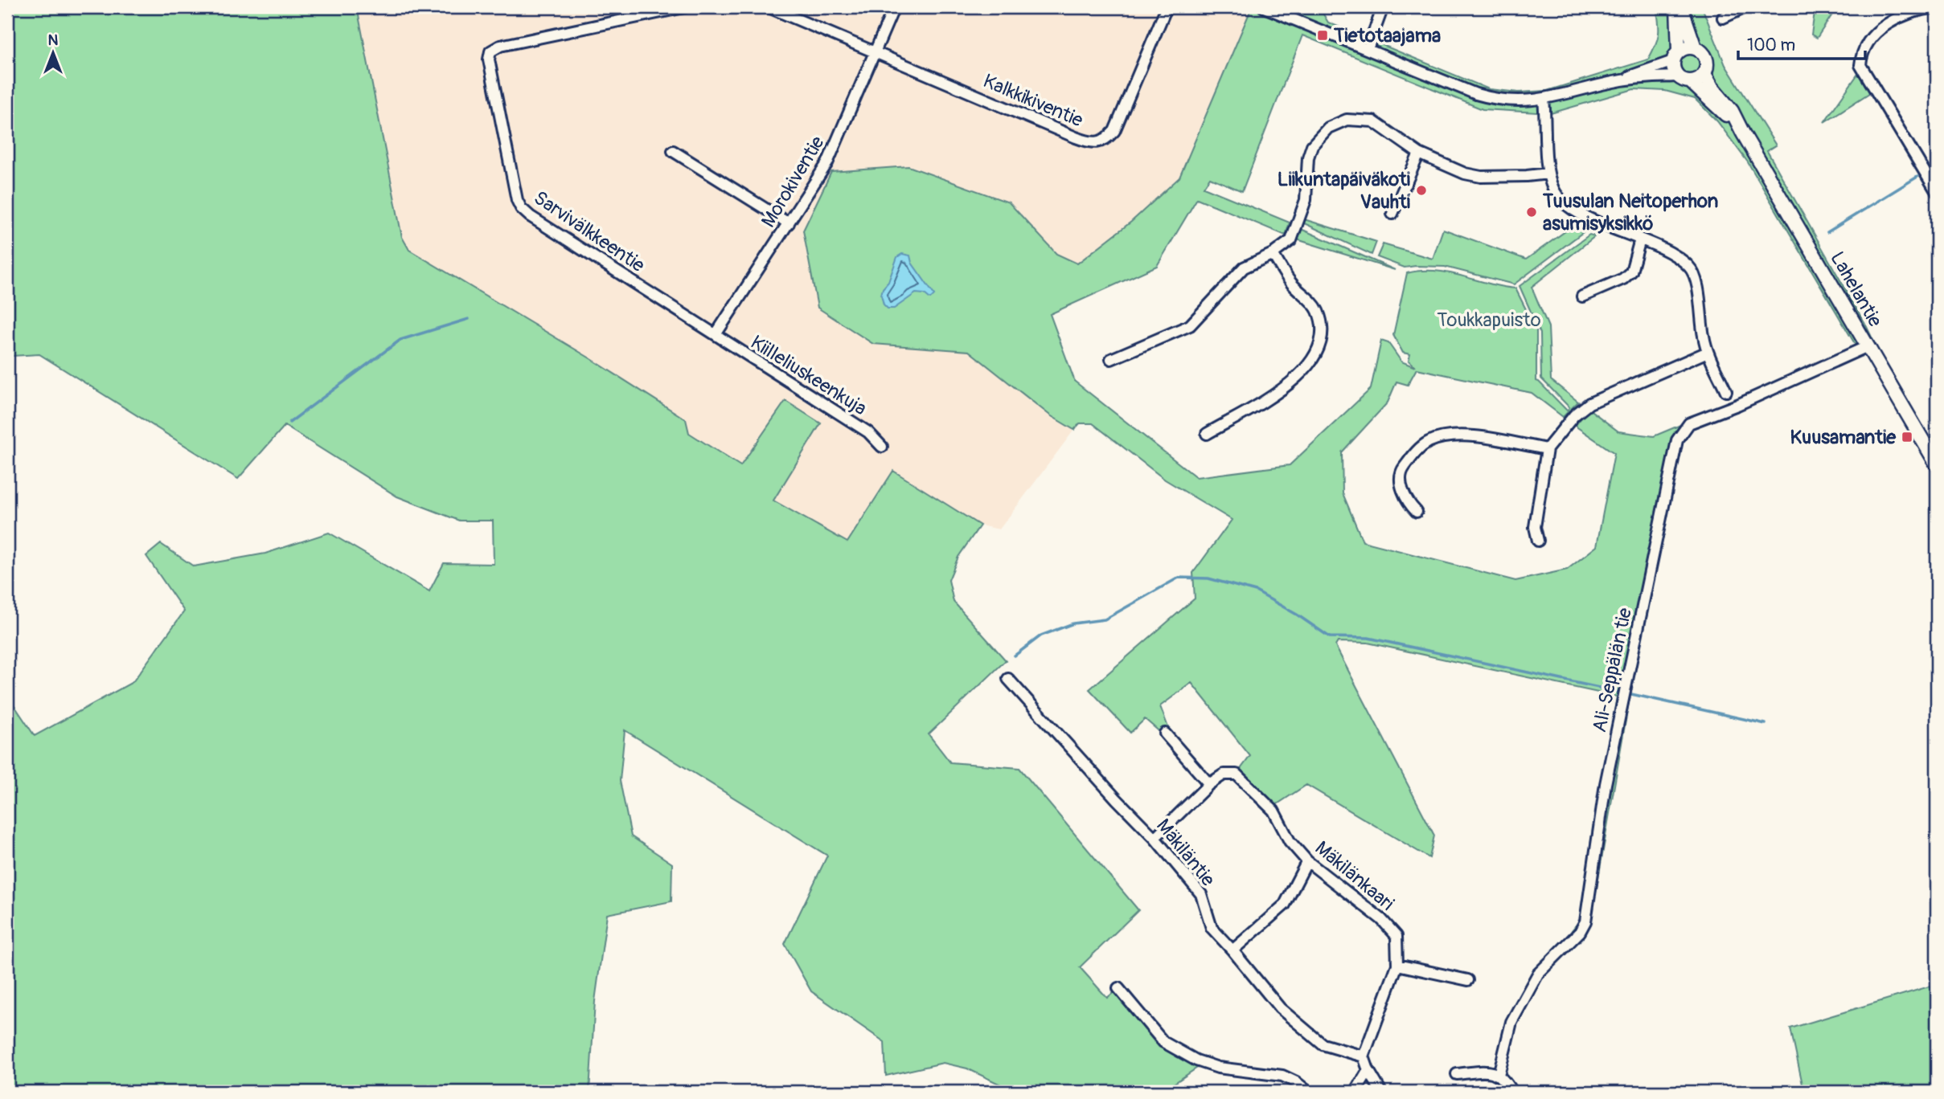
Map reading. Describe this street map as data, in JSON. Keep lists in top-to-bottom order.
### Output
{
  "streets": {
    "main road": ["Lahelantie"],
    "street": [
      "Kalkkikiventie",
      "Morokiventie",
      "Sarvivälkkeentie",
      "Kiilleliuskeenkuja",
      "Ali-Seppälän tie",
      "Mäkiläntie",
      "Mäkilänkaari"
    ]
  },
  "crossings": [
    ["Kalkkikiventie", "Morokiventie"],
    ["Morokiventie", "Sarvivälkkeentie"],
    ["Morokiventie", "Kiilleliuskeenkuja"],
    ["Sarvivälkkeentie", "Kiilleliuskeenkuja"],
    ["Lahelantie", "Ali-Seppälän tie"],
    ["Mäkiläntie", "Mäkilänkaari"]
  ],
  "parks": ["Toukkapuisto"],
  "places": {
    "transit": ["Tietotaajama", "Kuusamantie"],
    "other": ["Liikuntapäiväkoti Vauhti", "Tuusulan Neitoperhon asumisyksikkö"]
  },
  "scale_bar": "100 m",
  "north": "top"
}
